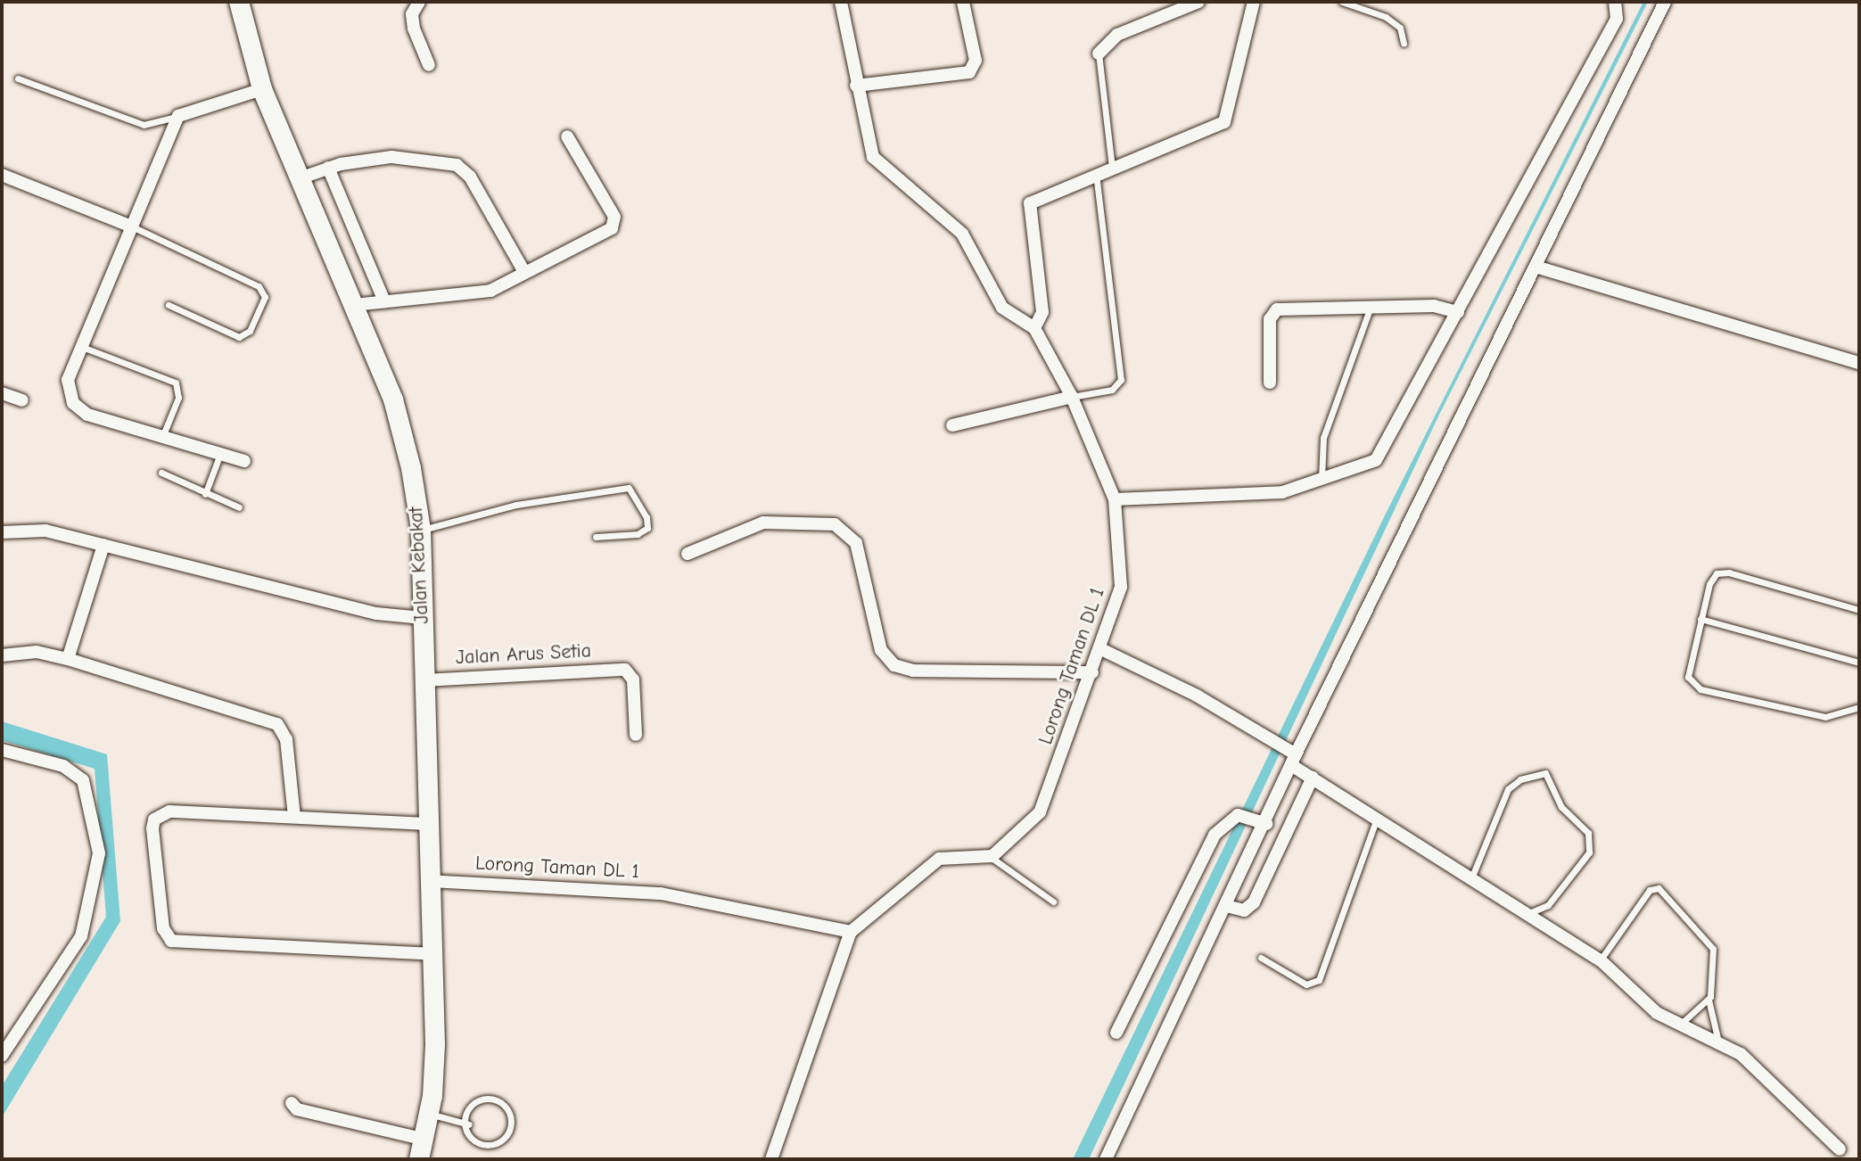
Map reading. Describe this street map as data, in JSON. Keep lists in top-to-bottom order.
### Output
{
  "streets": {
    "street": ["Jalan Kebakat", "Jalan Arus Setia", "Lorong Taman DL 1"]
  },
  "crossings": [
    ["Jalan Kebakat", "Jalan Arus Setia"],
    ["Jalan Kebakat", "Lorong Taman DL 1"]
  ]
}
